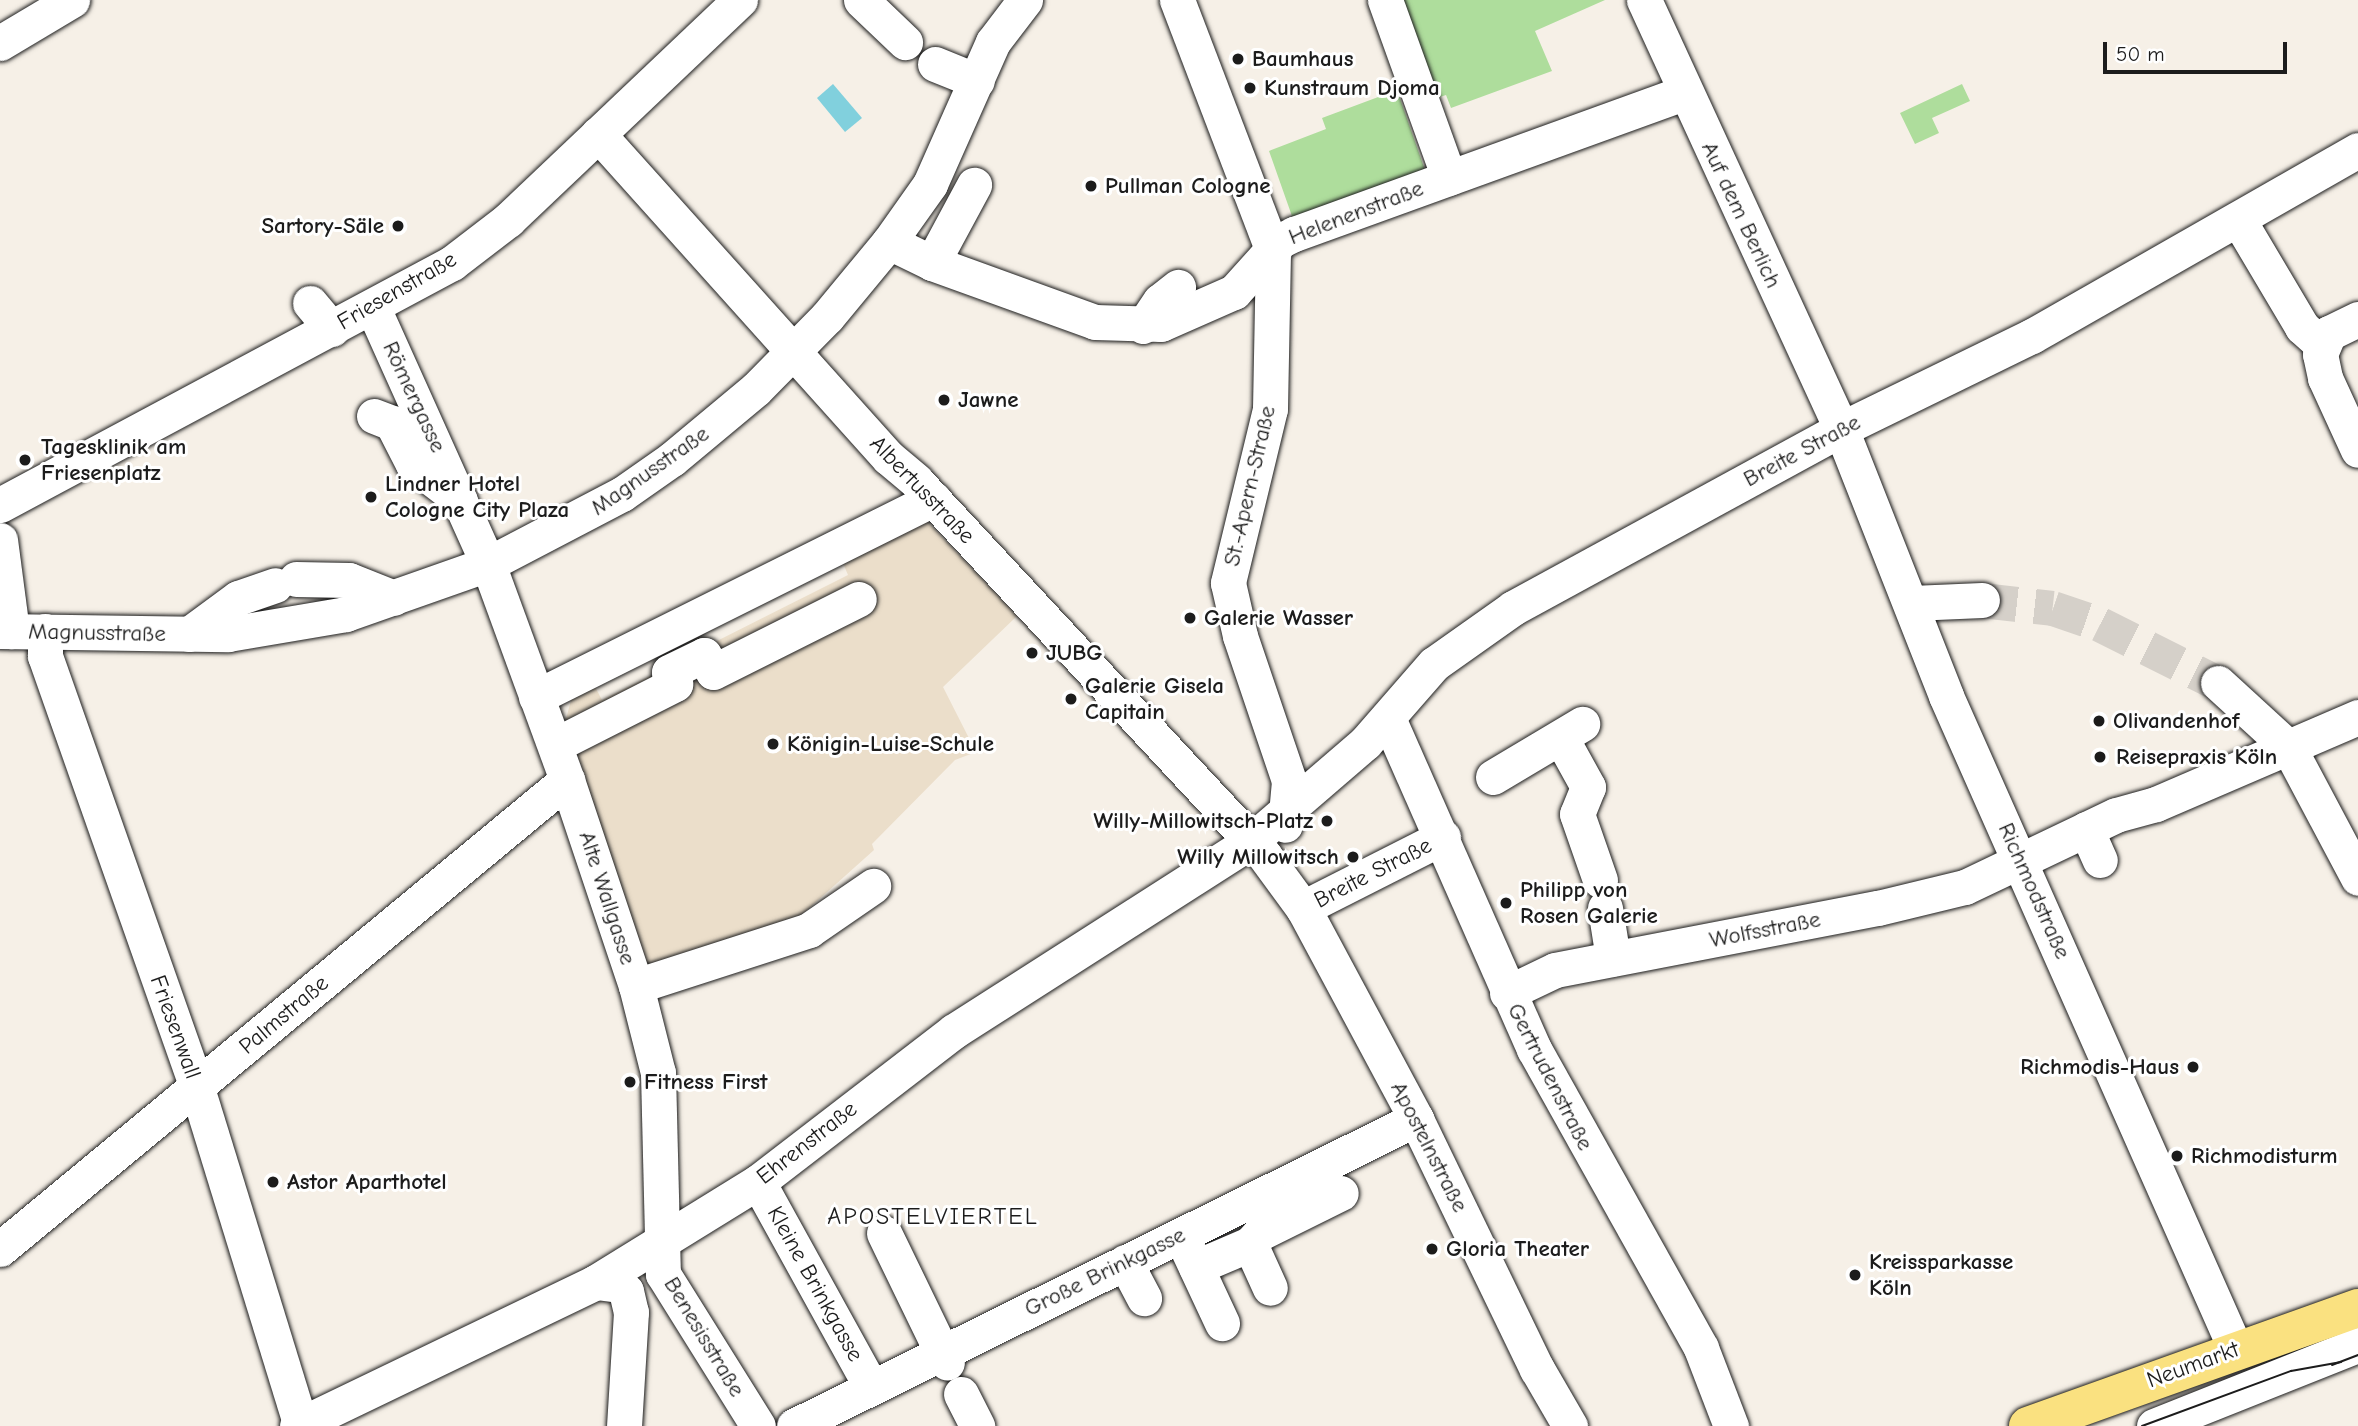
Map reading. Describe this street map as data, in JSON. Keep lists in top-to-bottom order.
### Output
{
  "streets": {
    "main road": ["Neumarkt"],
    "street": [
      "Helenenstraße",
      "Auf dem Berlich",
      "Friesenstraße",
      "Römergasse",
      "Breite Straße",
      "Magnusstraße",
      "St.-Apern-Straße",
      "Albertusstraße",
      "Richmodstraße",
      "Alte Wallgasse",
      "Wolfsstraße",
      "Palmstraße",
      "Friesenwall",
      "Gertrudenstraße",
      "Ehrenstraße",
      "Apostelnstraße",
      "Große Brinkgasse",
      "Kleine Brinkgasse",
      "Benesisstraße"
    ]
  },
  "crossings": [
    ["Helenenstraße", "Auf dem Berlich"],
    ["Helenenstraße", "Magnusstraße"],
    ["Helenenstraße", "St.-Apern-Straße"],
    ["Auf dem Berlich", "Breite Straße"],
    ["Auf dem Berlich", "Richmodstraße"],
    ["Friesenstraße", "Römergasse"],
    ["Friesenstraße", "Albertusstraße"],
    ["Römergasse", "Magnusstraße"],
    ["Römergasse", "Alte Wallgasse"],
    ["Breite Straße", "St.-Apern-Straße"],
    ["Breite Straße", "Richmodstraße"],
    ["Breite Straße", "Gertrudenstraße"],
    ["Breite Straße", "Ehrenstraße"],
    ["Breite Straße", "Apostelnstraße"],
    ["Magnusstraße", "Albertusstraße"],
    ["Magnusstraße", "Alte Wallgasse"],
    ["Magnusstraße", "Friesenwall"],
    ["St.-Apern-Straße", "Ehrenstraße"],
    ["St.-Apern-Straße", "Apostelnstraße"],
    ["Albertusstraße", "Ehrenstraße"],
    ["Albertusstraße", "Apostelnstraße"],
    ["Richmodstraße", "Wolfsstraße"],
    ["Richmodstraße", "Neumarkt"],
    ["Alte Wallgasse", "Palmstraße"],
    ["Alte Wallgasse", "Ehrenstraße"],
    ["Alte Wallgasse", "Benesisstraße"],
    ["Wolfsstraße", "Gertrudenstraße"],
    ["Palmstraße", "Friesenwall"],
    ["Friesenwall", "Ehrenstraße"],
    ["Ehrenstraße", "Apostelnstraße"],
    ["Ehrenstraße", "Kleine Brinkgasse"],
    ["Ehrenstraße", "Benesisstraße"],
    ["Apostelnstraße", "Große Brinkgasse"],
    ["Große Brinkgasse", "Kleine Brinkgasse"]
  ],
  "districts": ["APOSTELVIERTEL"],
  "places": [
    "Baumhaus",
    "Kunstraum Djoma",
    "Pullman Cologne",
    "Sartory-Säle",
    "Jawne",
    "Tagesklinik am Friesenplatz",
    "Lindner Hotel Cologne City Plaza",
    "Galerie Wasser",
    "JUBG",
    "Galerie Gisela Capitain",
    "Olivandenhof",
    "Königin-Luise-Schule",
    "Reisepraxis Köln",
    "Willy-Millowitsch-Platz",
    "Willy Millowitsch",
    "Philipp von Rosen Galerie",
    "Richmodis-Haus",
    "Fitness First",
    "Richmodisturm",
    "Astor Aparthotel",
    "Gloria Theater",
    "Kreissparkasse Köln"
  ],
  "scale_bar": "50 m"
}
